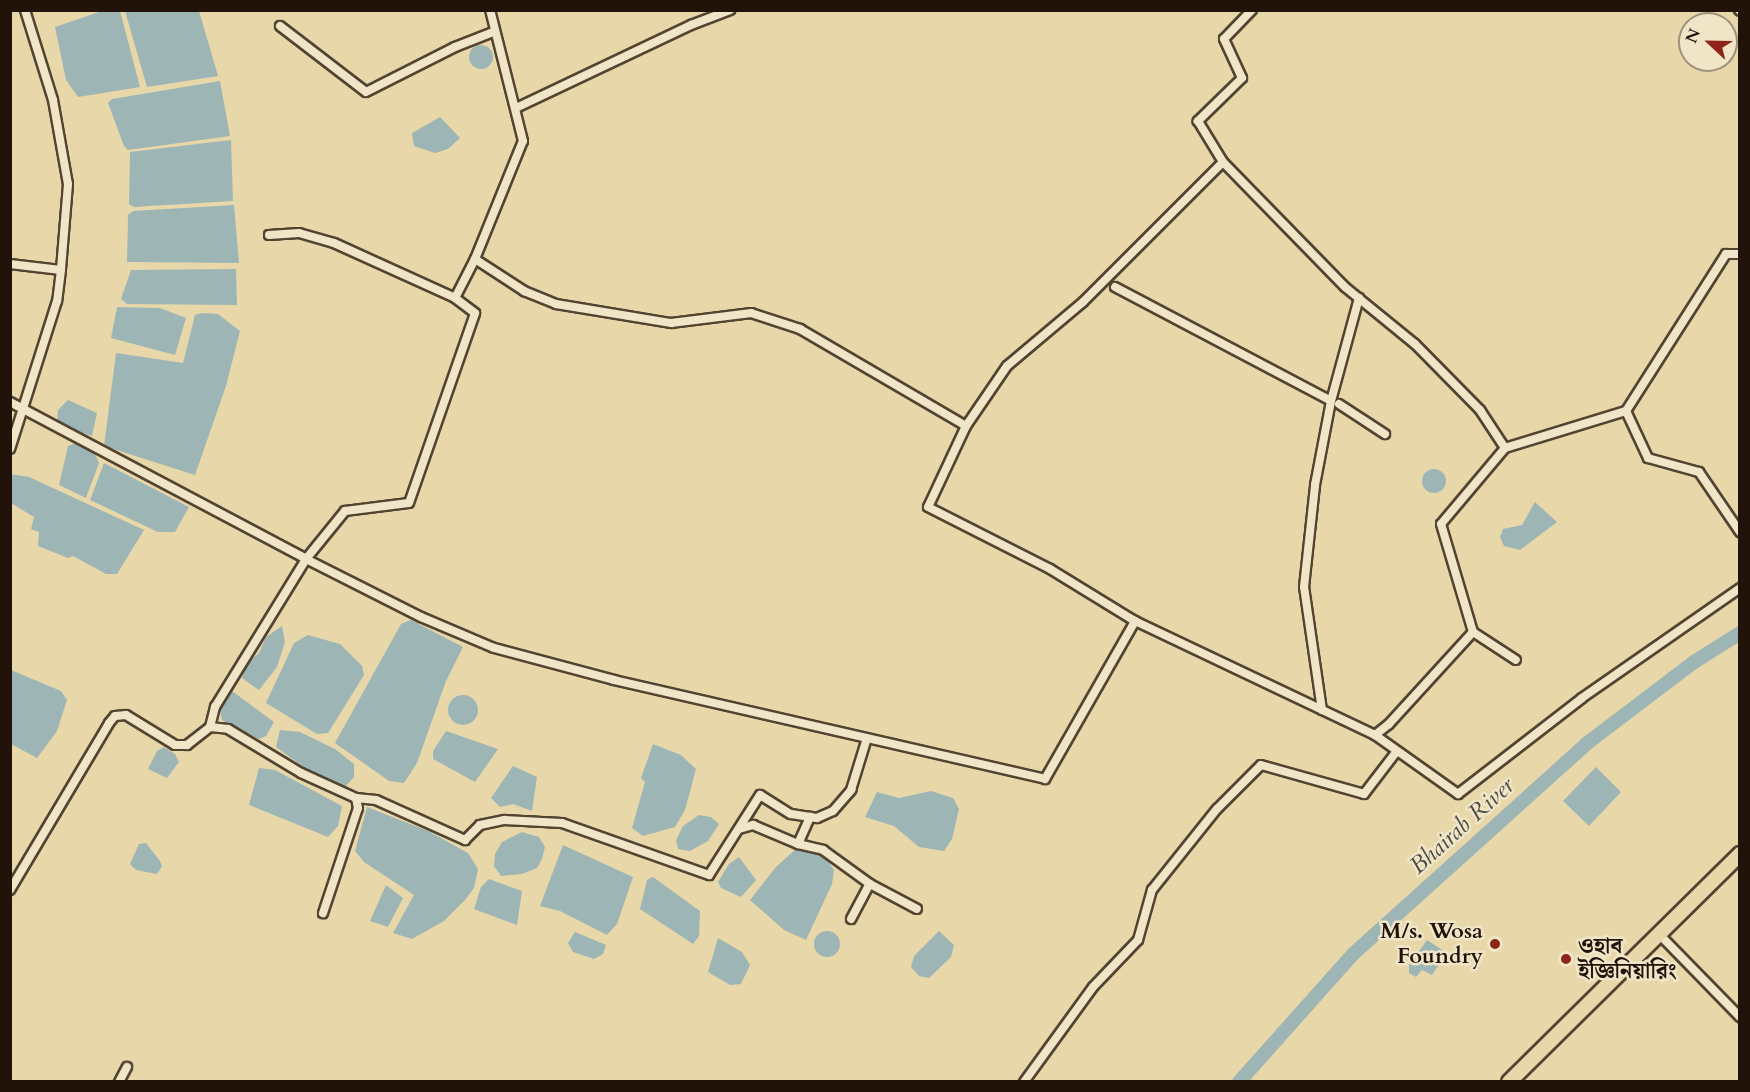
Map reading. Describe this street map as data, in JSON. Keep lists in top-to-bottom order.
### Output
{
  "water": ["Bhairab River"],
  "places": ["M/s. Wosa Foundry", "ওহাব ইজ্ঞিনিয়ারিং"],
  "north": "left"
}
